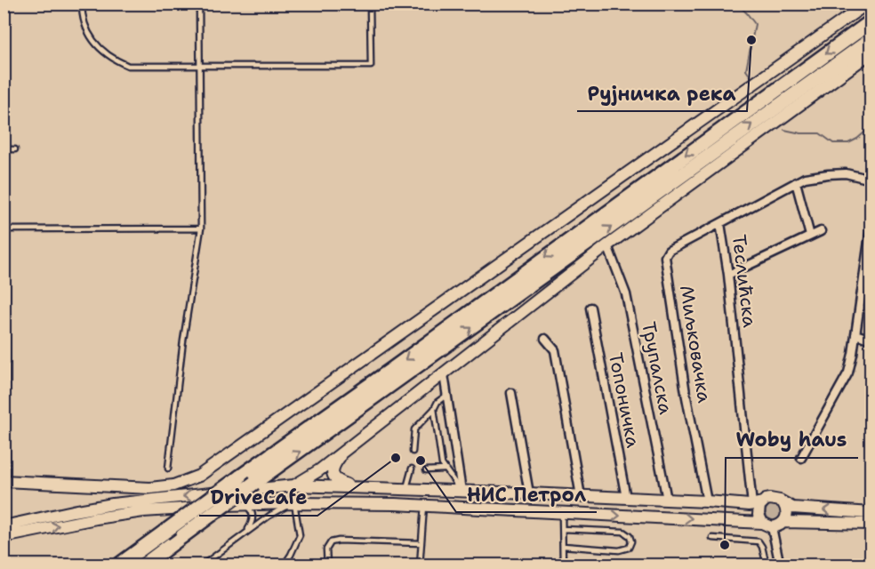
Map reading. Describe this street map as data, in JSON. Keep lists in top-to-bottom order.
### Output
{
  "streets": {
    "street": [
      "Теслићска",
      "Миљковачка",
      "Трупалска",
      "Топоничка"
    ]
  },
  "crossings": [
    ["Теслићска", "Миљковачка"]
  ],
  "places": [
    "Рујничка река",
    "DriveCafe",
    "НИС Петрол",
    "Woby haus"
  ]
}
